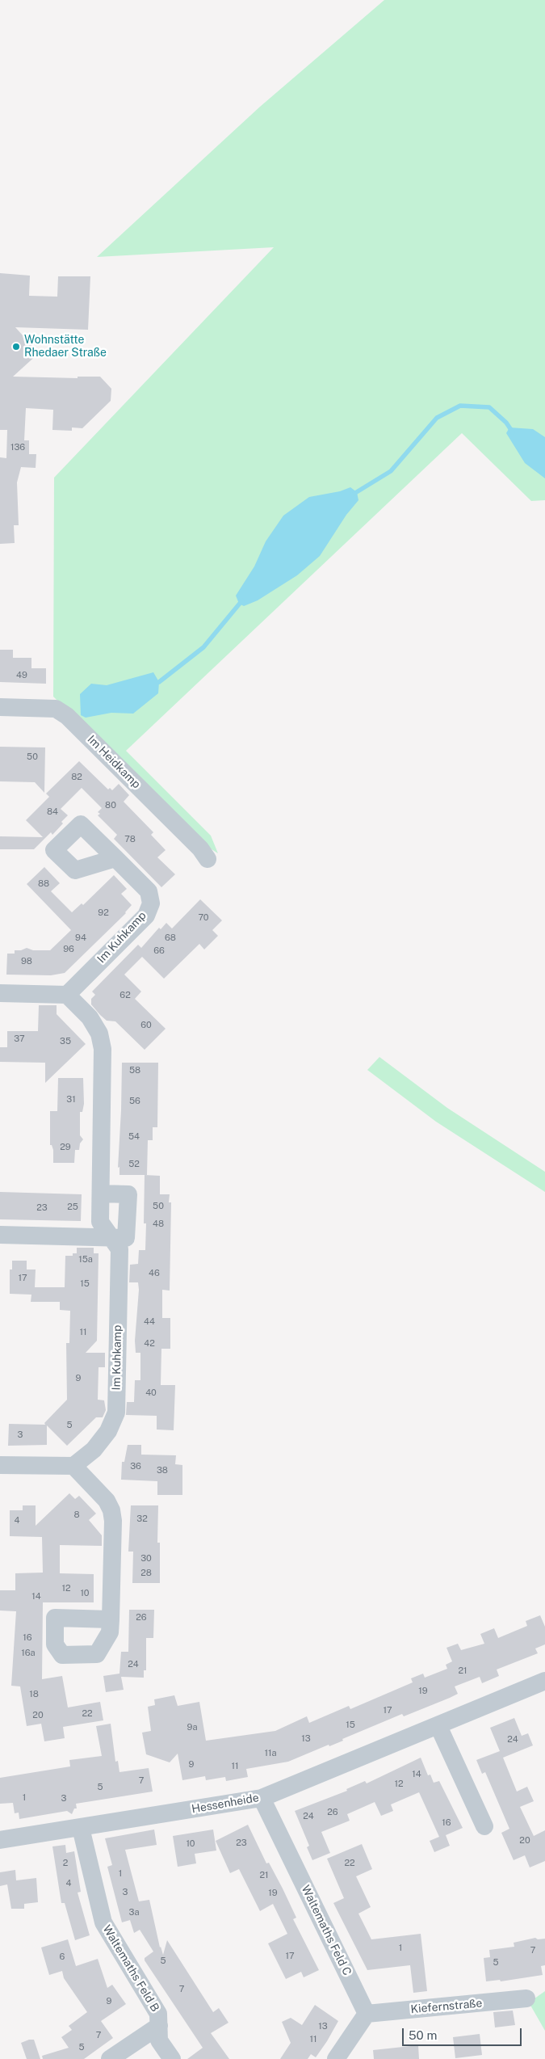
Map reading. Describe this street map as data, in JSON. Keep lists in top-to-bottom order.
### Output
{
  "streets": {
    "street": [
      "Im Heidkamp",
      "Im Kuhkamp",
      "Hessenheide",
      "Waltemaths Feld C",
      "Waltemaths Feld B",
      "Kiefernstraße"
    ]
  },
  "crossings": [
    ["Hessenheide", "Waltemaths Feld C"],
    ["Hessenheide", "Waltemaths Feld B"],
    ["Waltemaths Feld C", "Kiefernstraße"]
  ],
  "places": ["Wohnstätte Rhedaer Straße"],
  "house_numbers": [
    "136",
    "49",
    "50",
    "82",
    "80",
    "84",
    "78",
    "88",
    "92",
    "70",
    "94",
    "68",
    "96",
    "66",
    "98",
    "62",
    "60",
    "37",
    "35",
    "58",
    "31",
    "56",
    "54",
    "29",
    "52",
    "50",
    "25",
    "23",
    "48",
    "15a",
    "46",
    "17",
    "15",
    "44",
    "11",
    "42",
    "9",
    "40",
    "5",
    "3",
    "36",
    "38",
    "8",
    "32",
    "4",
    "30",
    "28",
    "12",
    "10",
    "14",
    "26",
    "16",
    "16a",
    "24",
    "21",
    "19",
    "18",
    "17",
    "22",
    "20",
    "15",
    "9a",
    "13",
    "24",
    "11a",
    "9",
    "11",
    "14",
    "7",
    "12",
    "5",
    "1",
    "3",
    "26",
    "24",
    "16",
    "20",
    "23",
    "10",
    "2",
    "22",
    "1",
    "21",
    "4",
    "3",
    "19",
    "3a",
    "1",
    "7",
    "17",
    "6",
    "5",
    "5",
    "7",
    "9",
    "13",
    "7",
    "11",
    "5"
  ],
  "scale_bar": "50 m"
}
